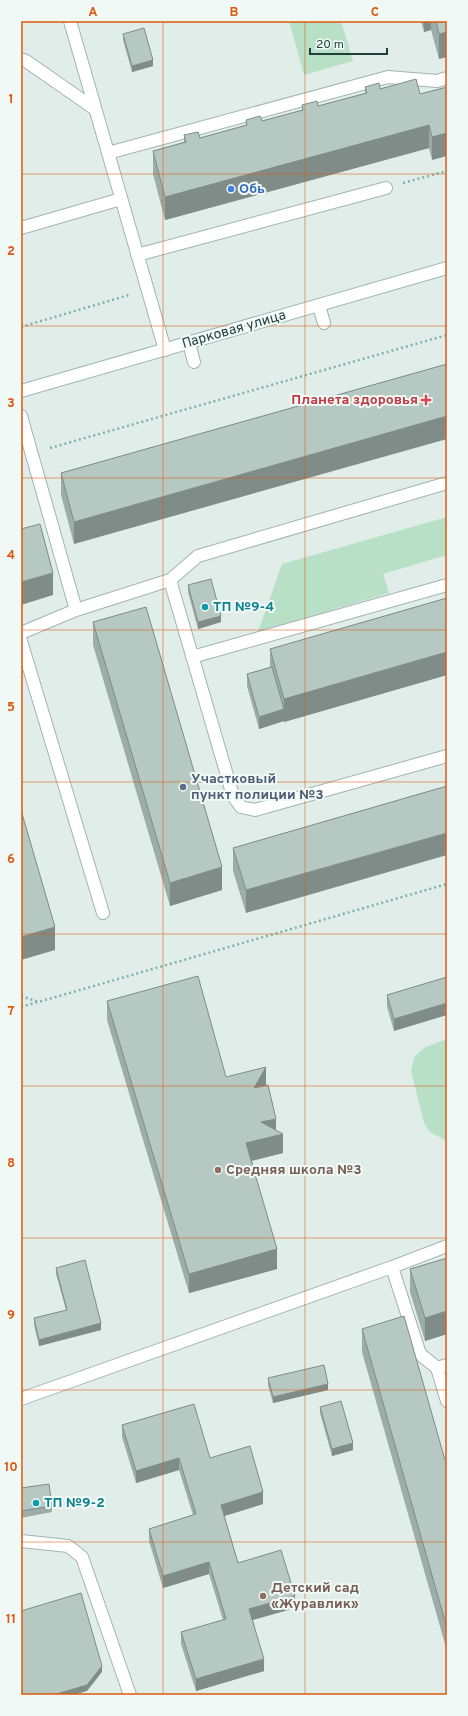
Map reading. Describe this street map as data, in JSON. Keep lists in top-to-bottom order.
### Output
{
  "streets": {
    "main road": ["Парковая улица"]
  },
  "places": {
    "other": [
      "Обь",
      "ТП №9-4",
      "Участковый пункт полиции №3",
      "Средняя школа №3",
      "ТП №9-2",
      "Детский сад «Журавлик»"
    ],
    "health": ["Планета здоровья"]
  },
  "scale_bar": "20 m",
  "grid": {
    "columns": ["A", "B", "C"],
    "rows": [
      "1",
      "2",
      "3",
      "4",
      "5",
      "6",
      "7",
      "8",
      "9",
      "10",
      "11"
    ]
  }
}
